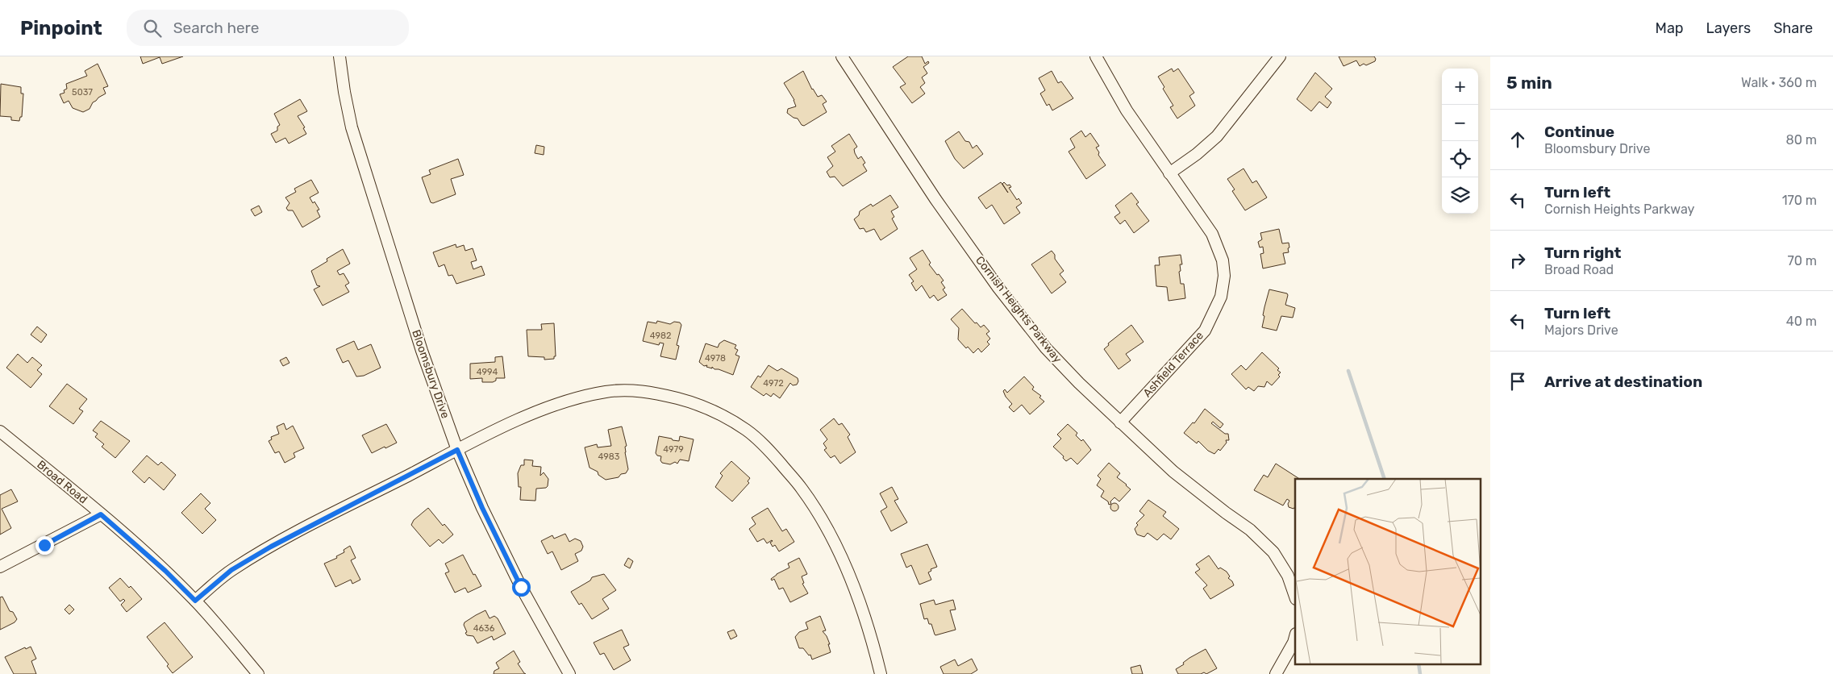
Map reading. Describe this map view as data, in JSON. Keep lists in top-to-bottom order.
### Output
{
  "streets": {
    "street": [
      "Cornish Heights Parkway",
      "Ashfield Terrace",
      "Bloomsbury Drive",
      "Broad Road"
    ]
  },
  "crossings": [
    ["Cornish Heights Parkway", "Ashfield Terrace"]
  ],
  "house_numbers": [
    "5037",
    "4982",
    "4978",
    "4994",
    "4972",
    "4979",
    "4983",
    "4636"
  ],
  "page": {
    "header": "Pinpoint",
    "search": "Search here",
    "nav": ["Map", "Layers", "Share"],
    "heading": ["5 min", "Walk · 360 m"],
    "map_buttons": ["+", "−"],
    "list": [
      ["Continue", "Bloomsbury Drive", "80 m"],
      ["Turn left", "Cornish Heights Parkway", "170 m"],
      ["Turn right", "Broad Road", "70 m"],
      ["Turn left", "Majors Drive", "40 m"],
      "Arrive at destination"
    ]
  }
}
